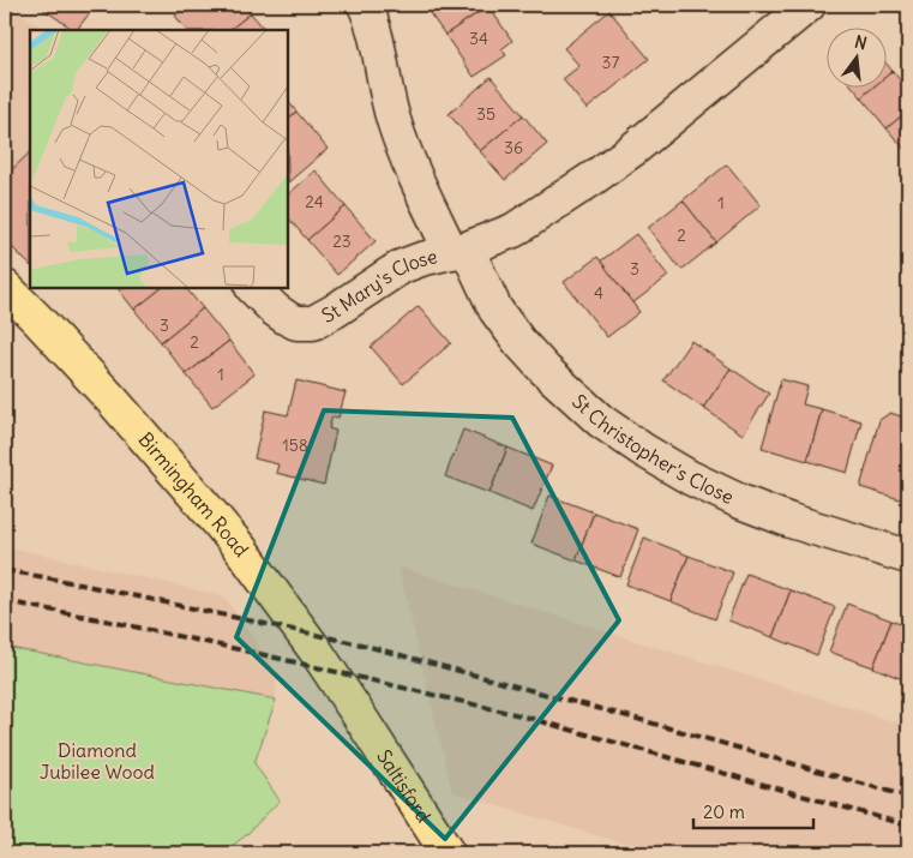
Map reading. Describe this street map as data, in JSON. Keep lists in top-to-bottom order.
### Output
{
  "streets": {
    "main road": ["Birmingham Road", "Saltisford"],
    "street": ["St Mary's Close", "St Christopher's Close"]
  },
  "crossings": [
    ["St Mary's Close", "St Christopher's Close"],
    ["Birmingham Road", "Saltisford"]
  ],
  "parks": ["Diamond Jubilee Wood"],
  "house_numbers": [
    "34",
    "37",
    "35",
    "36",
    "24",
    "1",
    "2",
    "23",
    "3",
    "4",
    "3",
    "2",
    "1",
    "158"
  ],
  "scale_bar": "20 m",
  "north": "top"
}
